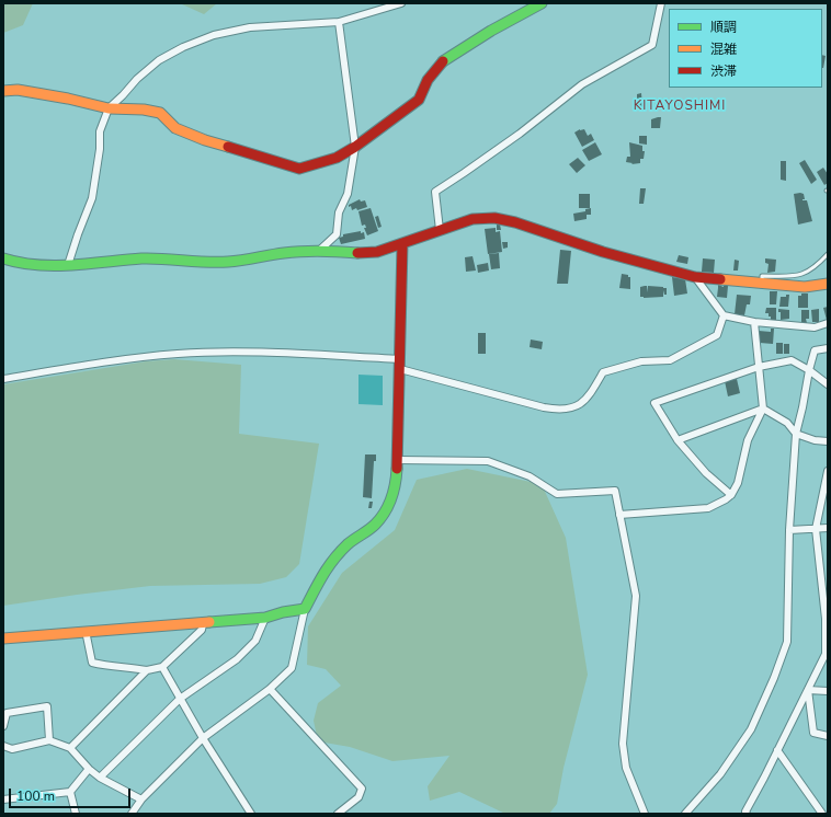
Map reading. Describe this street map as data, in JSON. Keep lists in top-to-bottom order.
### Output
{
  "districts": ["KITAYOSHIMI"],
  "legend": ["順調", "混雑", "渋滞"],
  "scale_bar": "100 m"
}
